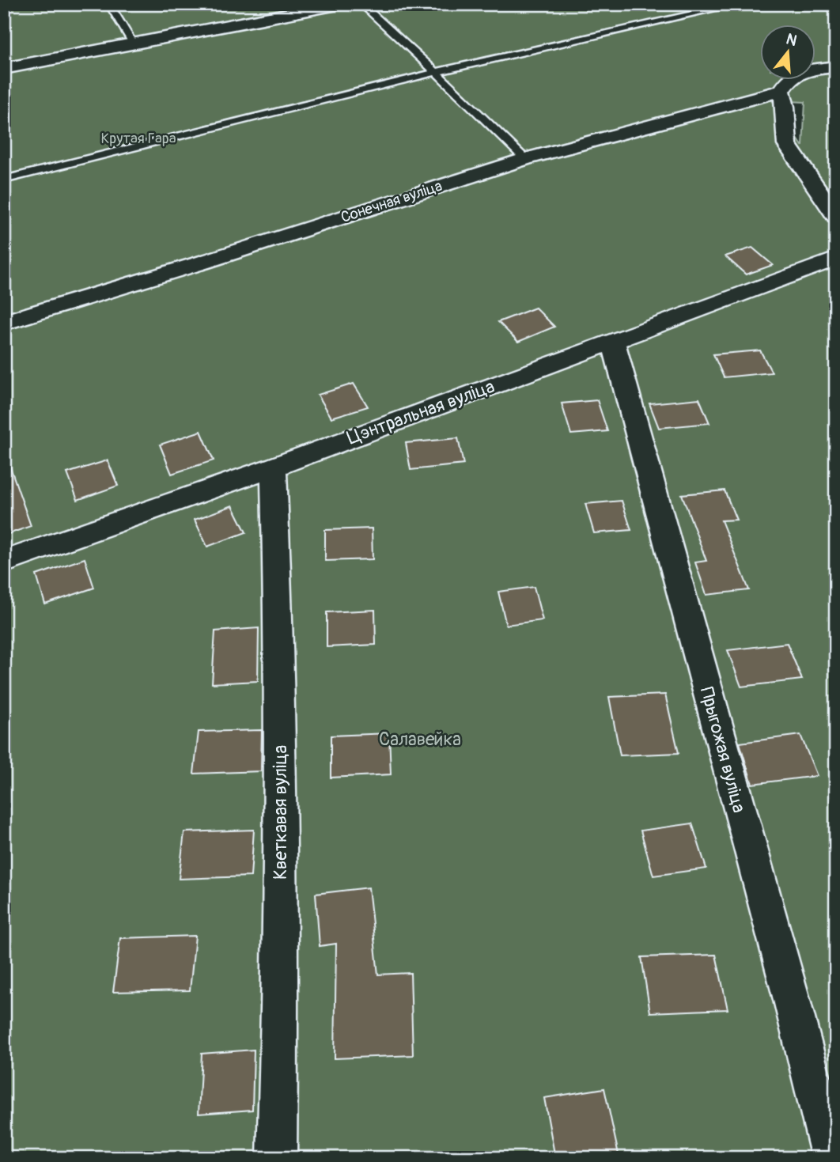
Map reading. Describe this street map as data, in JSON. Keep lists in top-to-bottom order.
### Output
{
  "streets": {
    "street": [
      "Сонечная вуліца",
      "Цэнтральная вуліца",
      "Прыгожая вуліца",
      "Кветкавая вуліца"
    ]
  },
  "crossings": [
    ["Цэнтральная вуліца", "Прыгожая вуліца"],
    ["Цэнтральная вуліца", "Кветкавая вуліца"]
  ],
  "parks": ["Крутая Гара", "Салавейка"],
  "north": "top"
}
